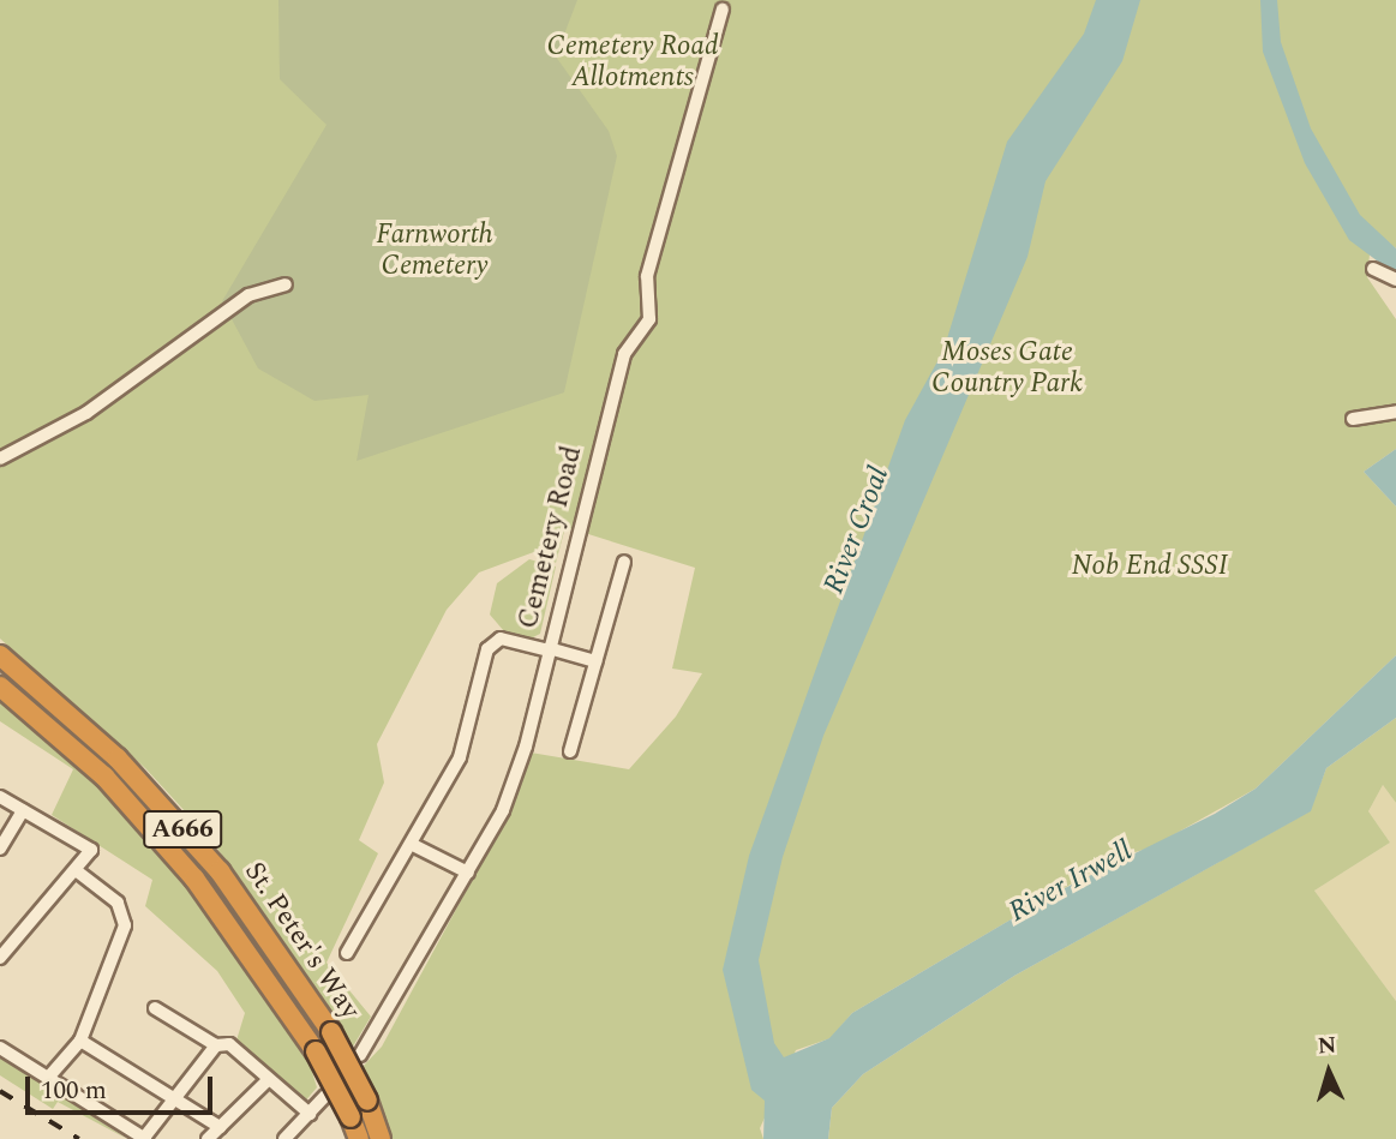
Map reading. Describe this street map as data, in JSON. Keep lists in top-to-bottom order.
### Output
{
  "streets": {
    "highway": ["A666", "St. Peter's Way"],
    "street": ["Cemetery Road"]
  },
  "water": ["River Croal", "River Irwell"],
  "parks": [
    "Cemetery Road Allotments",
    "Farnworth Cemetery",
    "Moses Gate Country Park",
    "Nob End SSSI"
  ],
  "scale_bar": "100 m",
  "north": "top"
}
